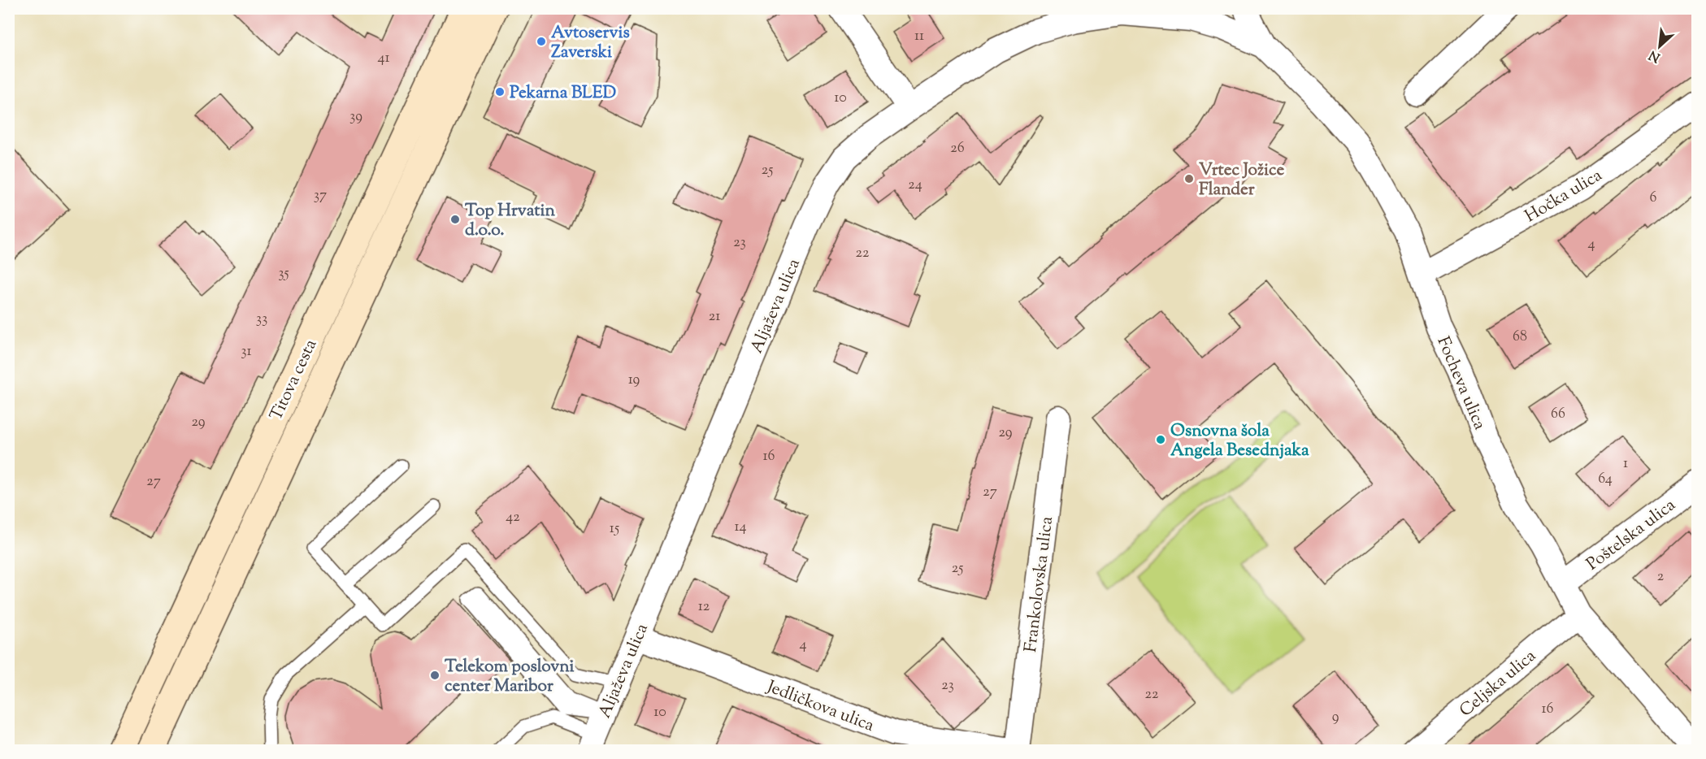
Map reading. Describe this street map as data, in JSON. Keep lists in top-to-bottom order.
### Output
{
  "streets": {
    "main road": ["Titova cesta"],
    "street": [
      "Hočka ulica",
      "Aljaževa ulica",
      "Focheva ulica",
      "Poštelska ulica",
      "Frankolovska ulica",
      "Celjska ulica",
      "Jedličkova ulica"
    ]
  },
  "crossings": [
    ["Hočka ulica", "Focheva ulica"],
    ["Aljaževa ulica", "Focheva ulica"],
    ["Aljaževa ulica", "Jedličkova ulica"],
    ["Focheva ulica", "Poštelska ulica"],
    ["Focheva ulica", "Celjska ulica"]
  ],
  "places": [
    "Avtoservis Zaverski",
    "Pekarna BLED",
    "Vrtec Jožice Flander",
    "Top Hrvatin d.o.o.",
    "Osnovna šola Angela Besednjaka",
    "Telekom poslovni center Maribor"
  ],
  "house_numbers": [
    "11",
    "41",
    "10",
    "39",
    "26",
    "25",
    "24",
    "37",
    "6",
    "23",
    "4",
    "22",
    "35",
    "21",
    "33",
    "68",
    "31",
    "19",
    "66",
    "29",
    "29",
    "16",
    "1",
    "64",
    "27",
    "27",
    "42",
    "14",
    "15",
    "25",
    "2",
    "12",
    "4",
    "23",
    "22",
    "16",
    "10",
    "9"
  ],
  "north": "bottom left"
}
